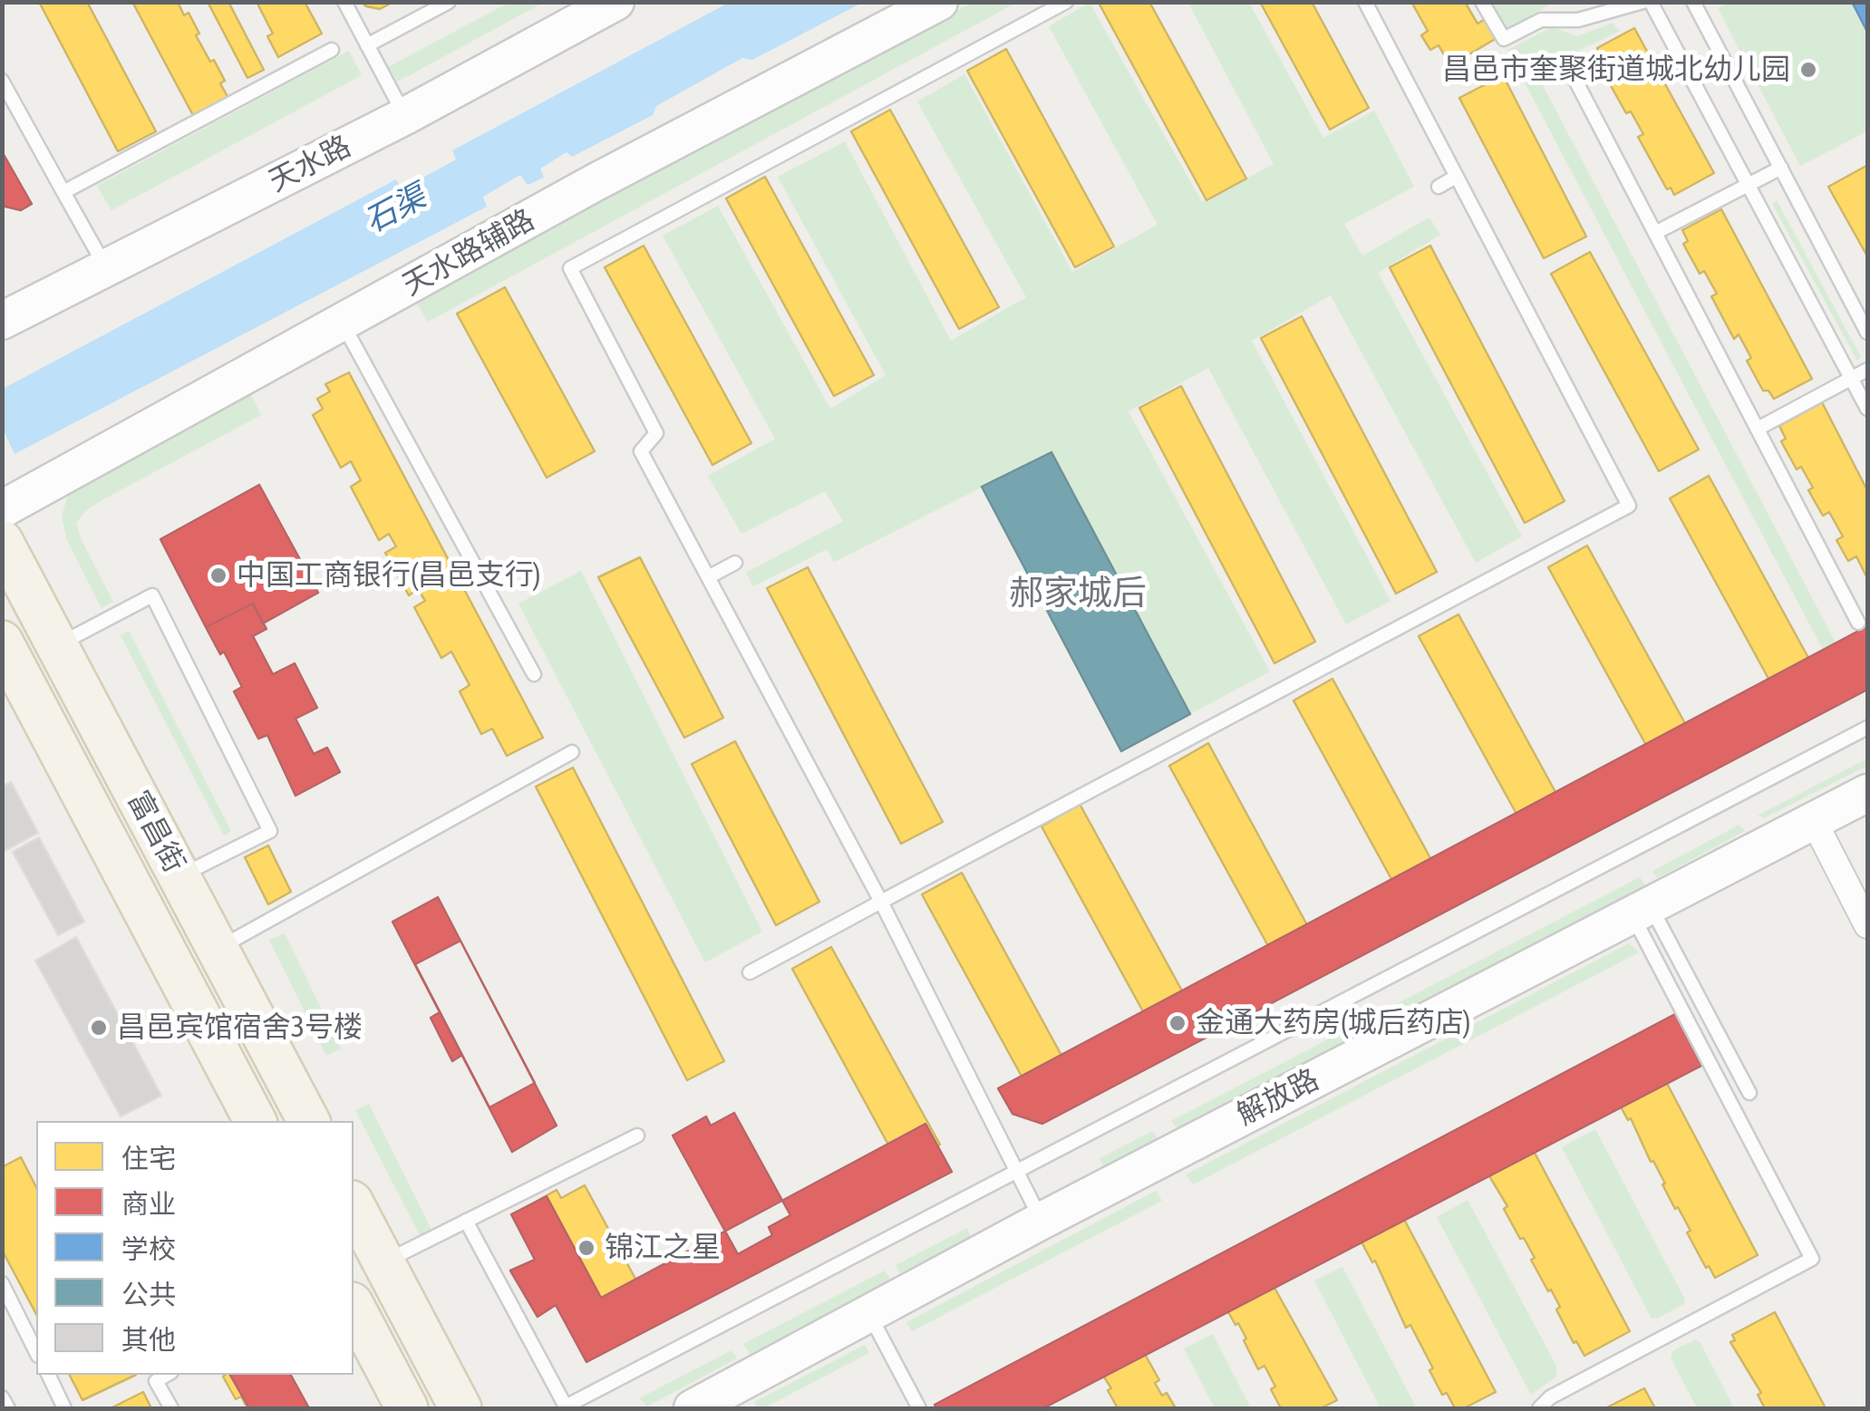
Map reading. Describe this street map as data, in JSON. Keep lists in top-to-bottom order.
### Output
{
  "streets": {
    "main road": ["富昌街"],
    "street": ["天水路", "天水路辅路", "解放路"]
  },
  "districts": ["郝家城后"],
  "water": ["石渠"],
  "places": [
    "昌邑市奎聚街道城北幼儿园",
    "中国工商银行(昌邑支行)",
    "金通大药房(城后药店)",
    "昌邑宾馆宿舍3号楼",
    "锦江之星"
  ],
  "legend": [
    "住宅",
    "商业",
    "学校",
    "公共",
    "其他"
  ]
}
